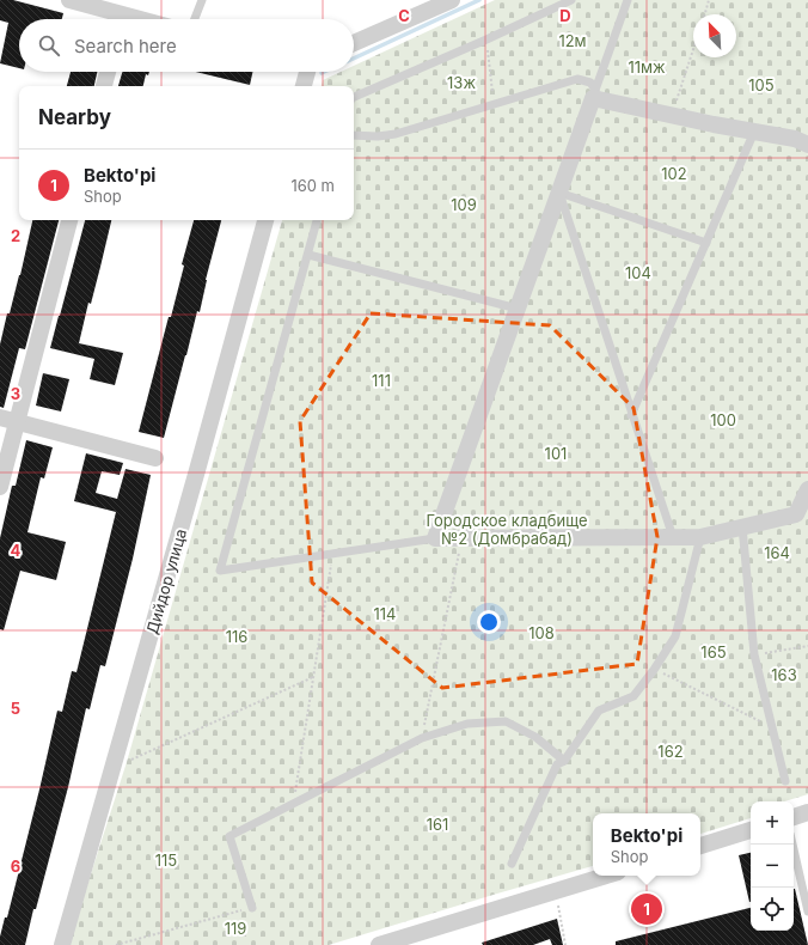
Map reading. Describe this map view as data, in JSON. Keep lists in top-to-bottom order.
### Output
{
  "streets": {
    "street": ["Дийдор улица"]
  },
  "parks": [
    "12м",
    "11мж",
    "13ж",
    "105",
    "102",
    "109",
    "104",
    "111",
    "100",
    "101",
    "Городское кладбище №2 (Домбрабад)",
    "164",
    "114",
    "108",
    "116",
    "165",
    "163",
    "162",
    "161",
    "115",
    "119"
  ],
  "north": "top left",
  "page": {
    "search": "Search here",
    "heading": "Nearby",
    "list": [
      {
        "mark": "1",
        "name": "Bekto'pi",
        "note": "Shop",
        "value": "160 m"
      }
    ],
    "map_buttons": ["+", "−"],
    "popup": ["Bekto'pi", "Shop"],
    "pins": "1"
  },
  "grid": {
    "columns": ["C", "D"],
    "rows": [
      "2",
      "3",
      "4",
      "5",
      "6"
    ]
  }
}
